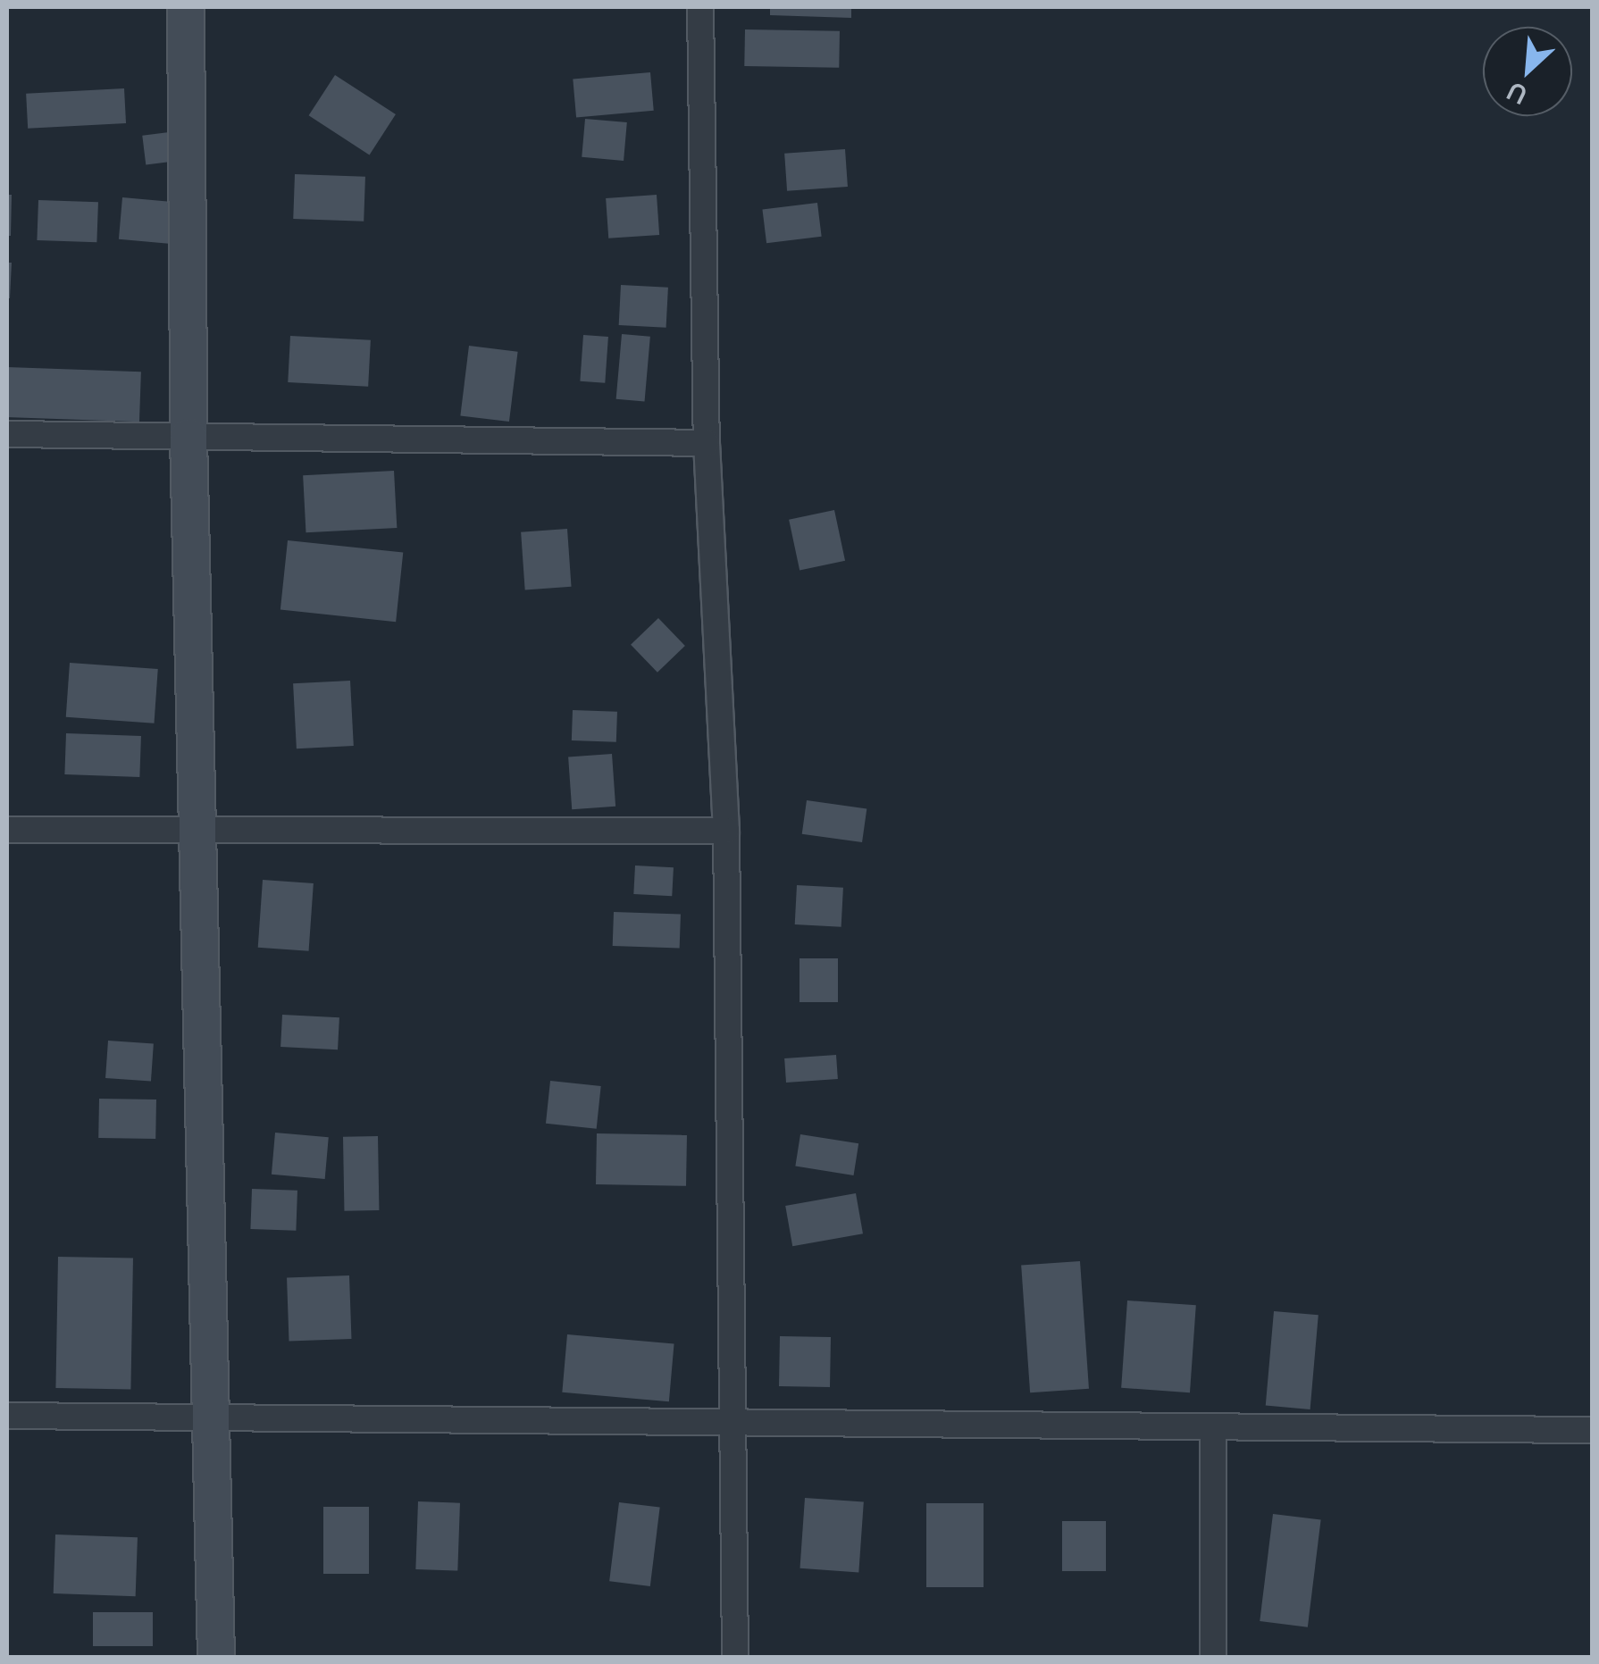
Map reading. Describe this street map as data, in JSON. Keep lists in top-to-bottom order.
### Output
{
  "north": "bottom left"
}
